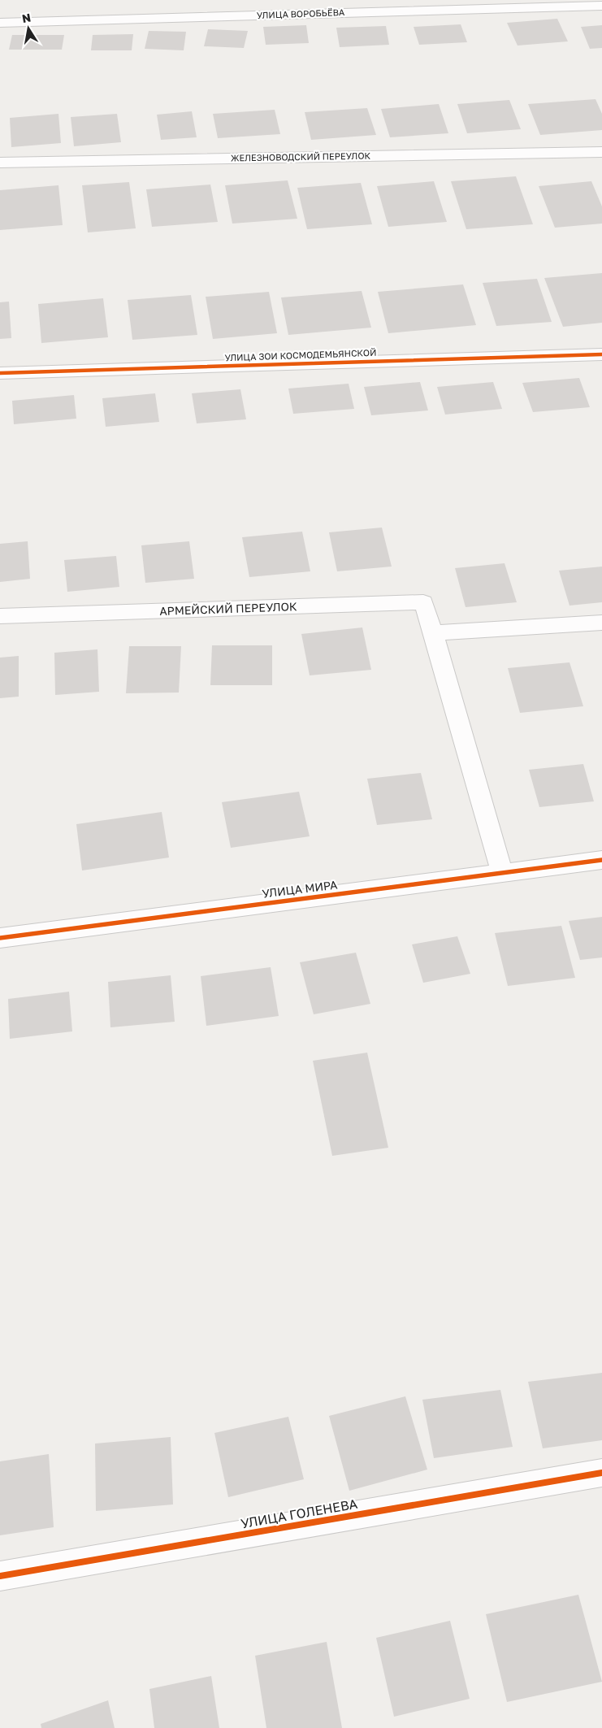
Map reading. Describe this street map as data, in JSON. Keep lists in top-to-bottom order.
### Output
{
  "streets": {
    "street": [
      "УЛИЦА ВОРОБЬЁВА",
      "ЖЕЛЕЗНОВОДСКИЙ ПЕРЕУЛОК",
      "УЛИЦА ЗОИ КОСМОДЕМЬЯНСКОЙ",
      "АРМЕЙСКИЙ ПЕРЕУЛОК",
      "УЛИЦА МИРА",
      "УЛИЦА ГОЛЕНЕВА"
    ]
  },
  "crossings": [
    ["АРМЕЙСКИЙ ПЕРЕУЛОК", "УЛИЦА МИРА"]
  ],
  "north": "top"
}
